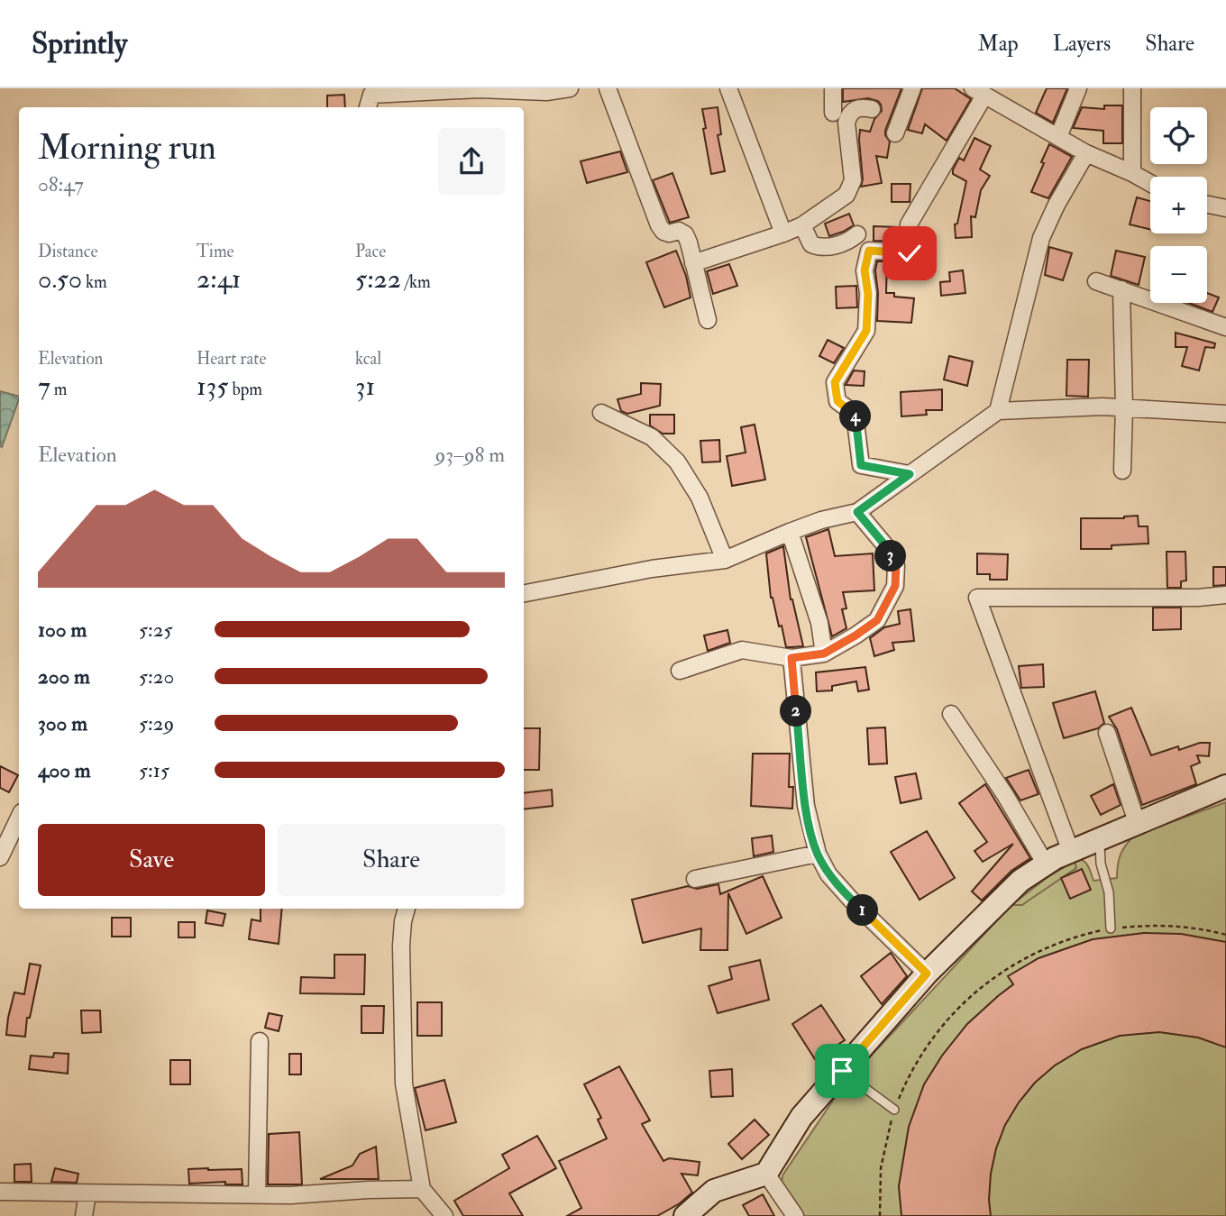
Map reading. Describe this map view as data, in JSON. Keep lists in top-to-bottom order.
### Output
{
  "page": {
    "header": "Sprintly",
    "nav": ["Map", "Layers", "Share"],
    "map_buttons": ["+", "−"],
    "heading": ["Morning run", "08:47"],
    "stats": [
      ["Distance", "0.50 km"],
      ["Time", "2:41"],
      ["Pace", "5:22 /km"],
      ["Elevation", "7 m"],
      ["Heart rate", "135 bpm"],
      ["kcal", "31"]
    ],
    "pins": [
      "4",
      "3",
      "2",
      "1"
    ],
    "chart": ["Elevation", "93–98 m"],
    "list": [
      {
        "name": "100 m",
        "note": "5:25"
      },
      {
        "name": "200 m",
        "note": "5:20"
      },
      {
        "name": "300 m",
        "note": "5:29"
      },
      {
        "name": "400 m",
        "note": "5:15"
      }
    ],
    "buttons": ["Save", "Share"]
  }
}
